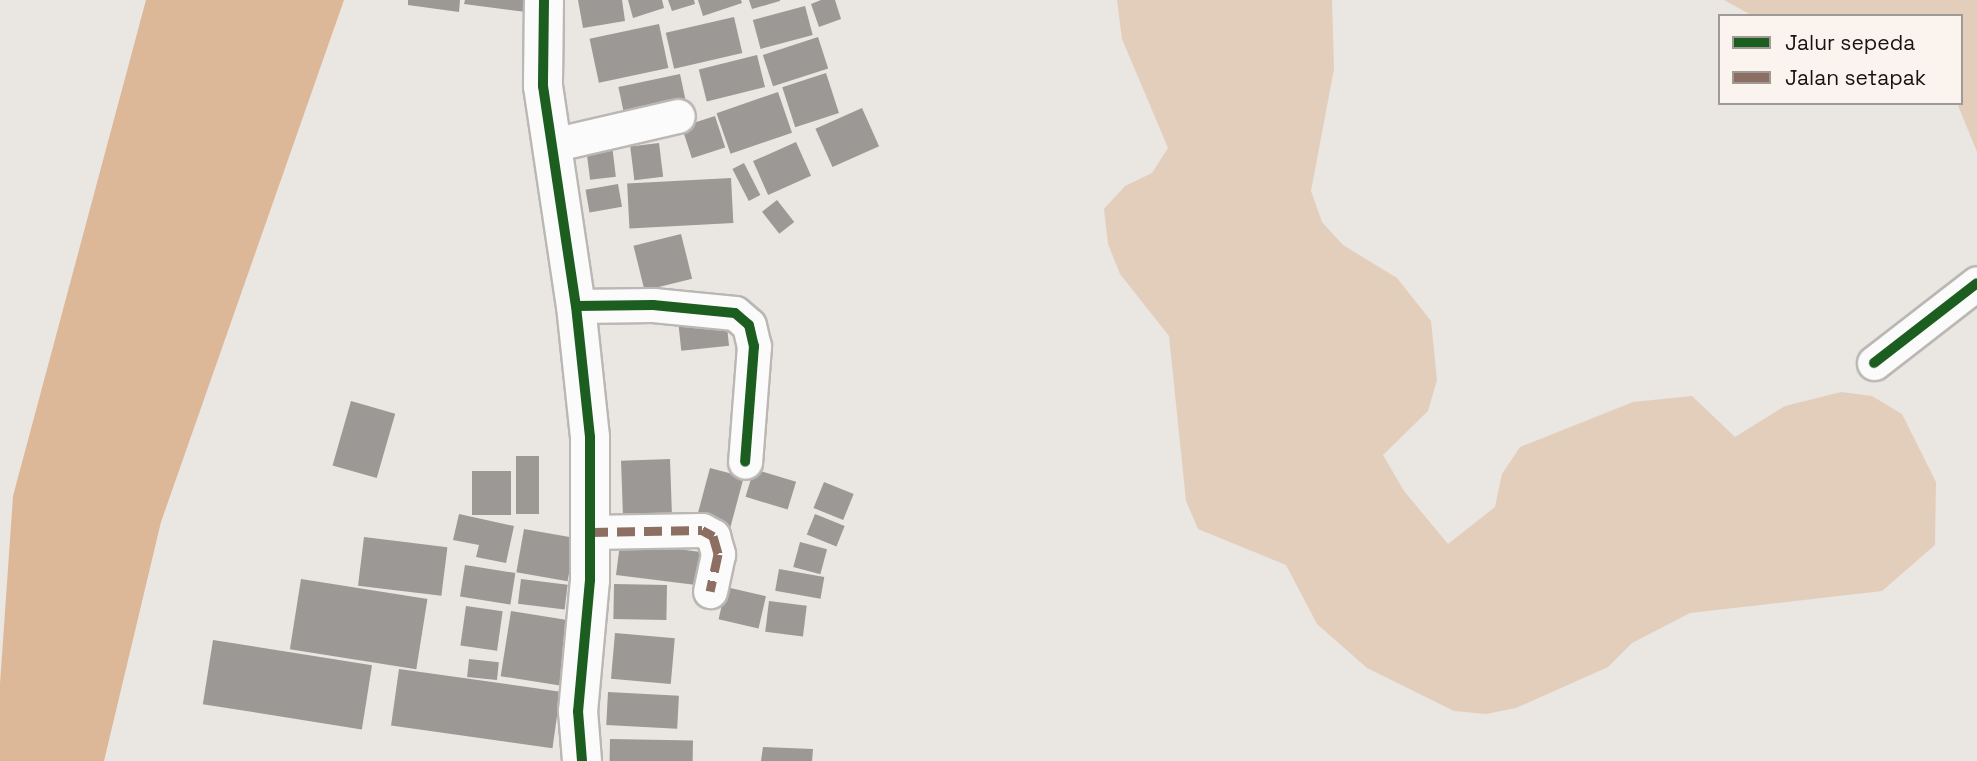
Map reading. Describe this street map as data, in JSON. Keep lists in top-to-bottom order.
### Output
{
  "legend": ["Jalur sepeda", "Jalan setapak"]
}
